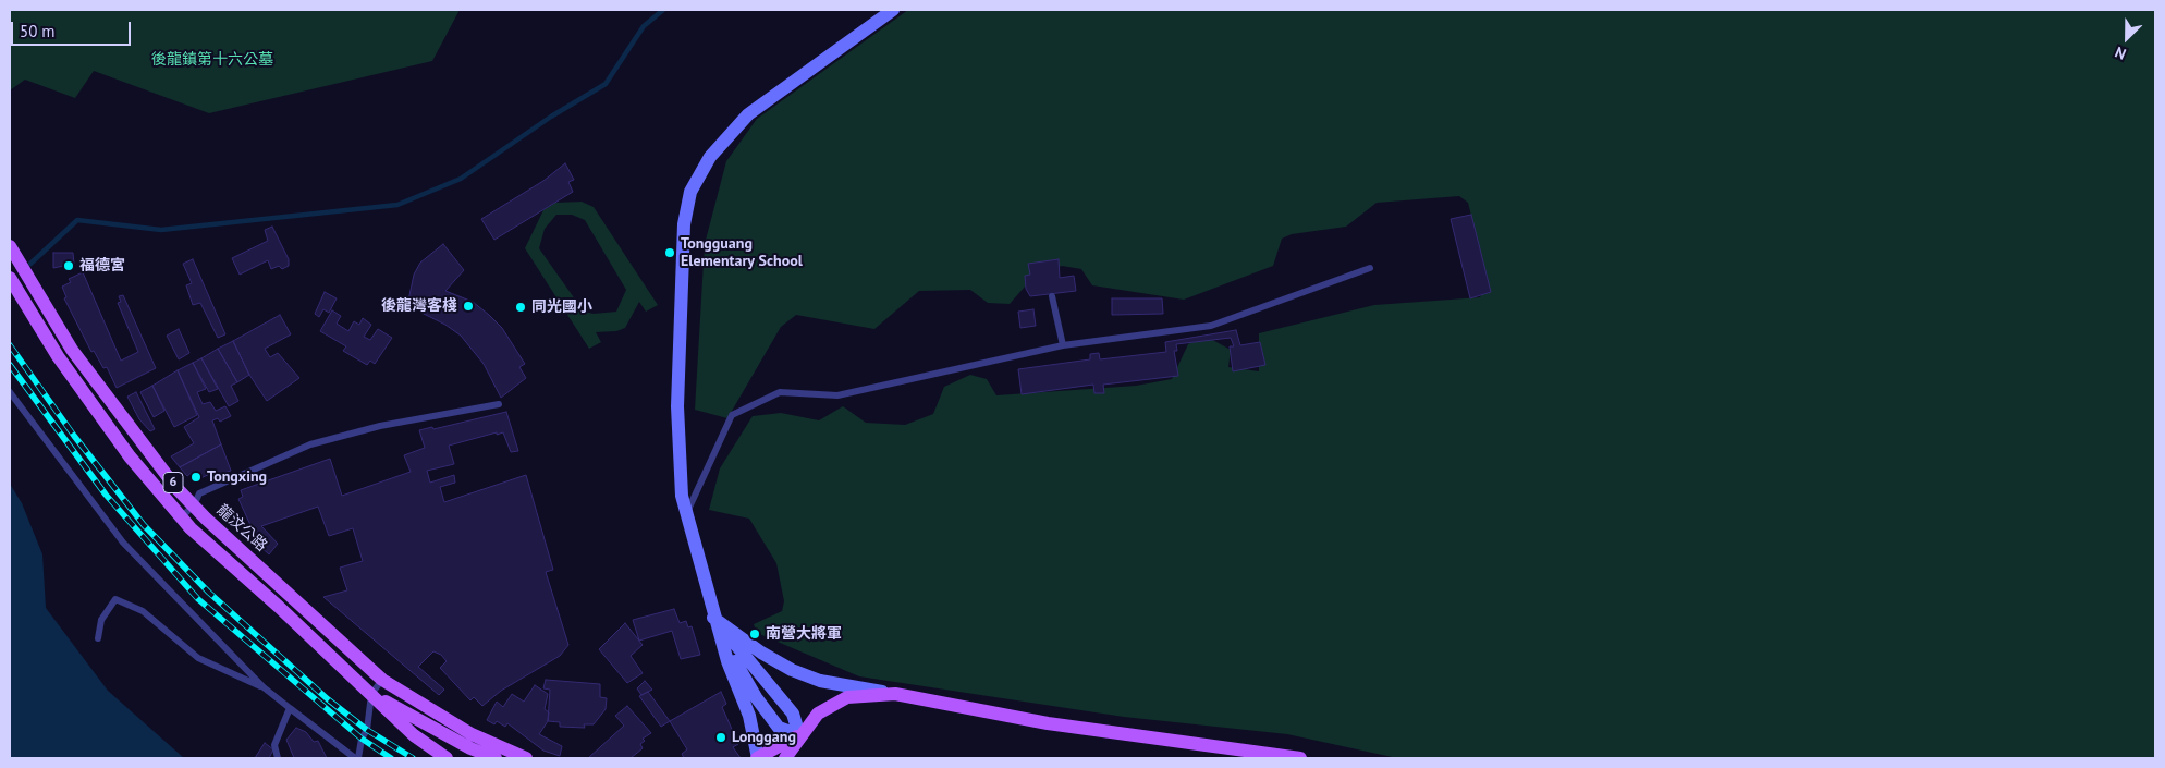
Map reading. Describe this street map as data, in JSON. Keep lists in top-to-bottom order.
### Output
{
  "streets": {
    "main road": ["6", "龍汶公路"]
  },
  "parks": ["後龍鎮第十六公墓"],
  "places": [
    "Tongguang Elementary School",
    "福德宮",
    "後龍灣客棧",
    "同光國小",
    "Tongxing",
    "南營大將軍",
    "Longgang"
  ],
  "scale_bar": "50 m",
  "north": "bottom left"
}
